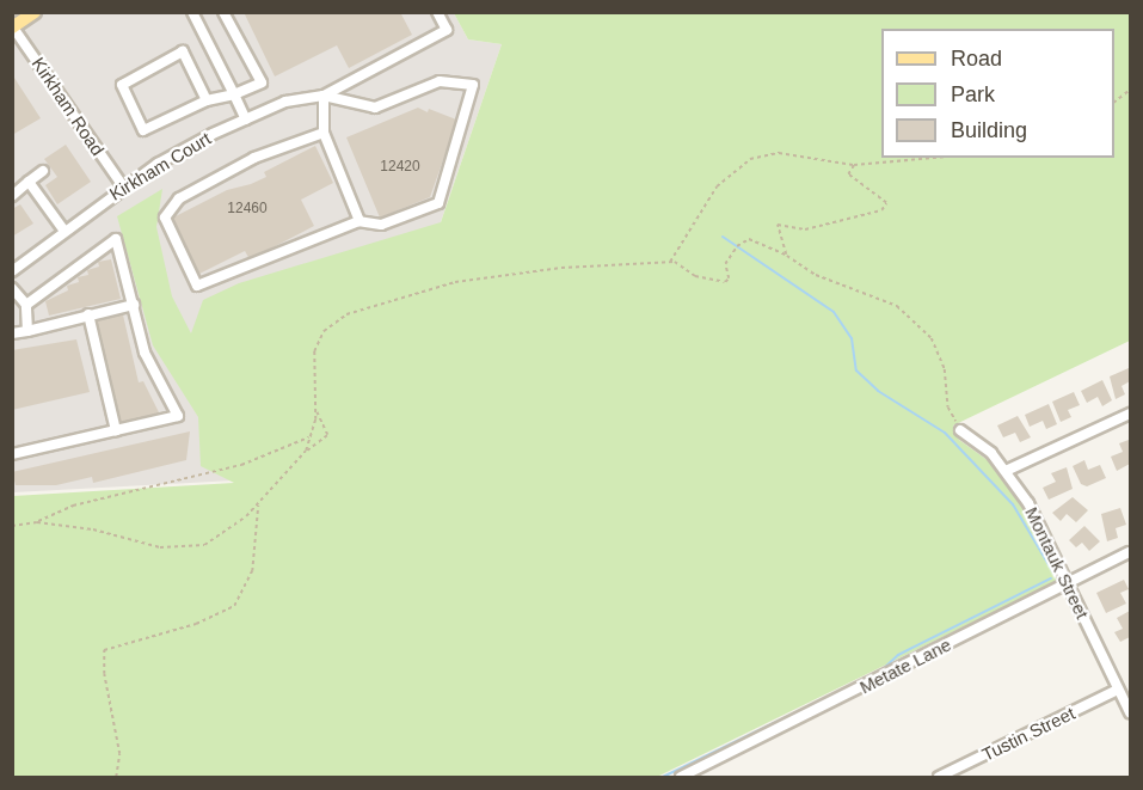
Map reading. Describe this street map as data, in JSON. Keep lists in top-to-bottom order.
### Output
{
  "streets": {
    "street": [
      "Kirkham Road",
      "Kirkham Court",
      "Montauk Street",
      "Metate Lane",
      "Tustin Street"
    ]
  },
  "crossings": [
    ["Kirkham Road", "Kirkham Court"],
    ["Montauk Street", "Metate Lane"],
    ["Montauk Street", "Tustin Street"]
  ],
  "house_numbers": ["12420", "12460"],
  "legend": ["Road", "Park", "Building"]
}
